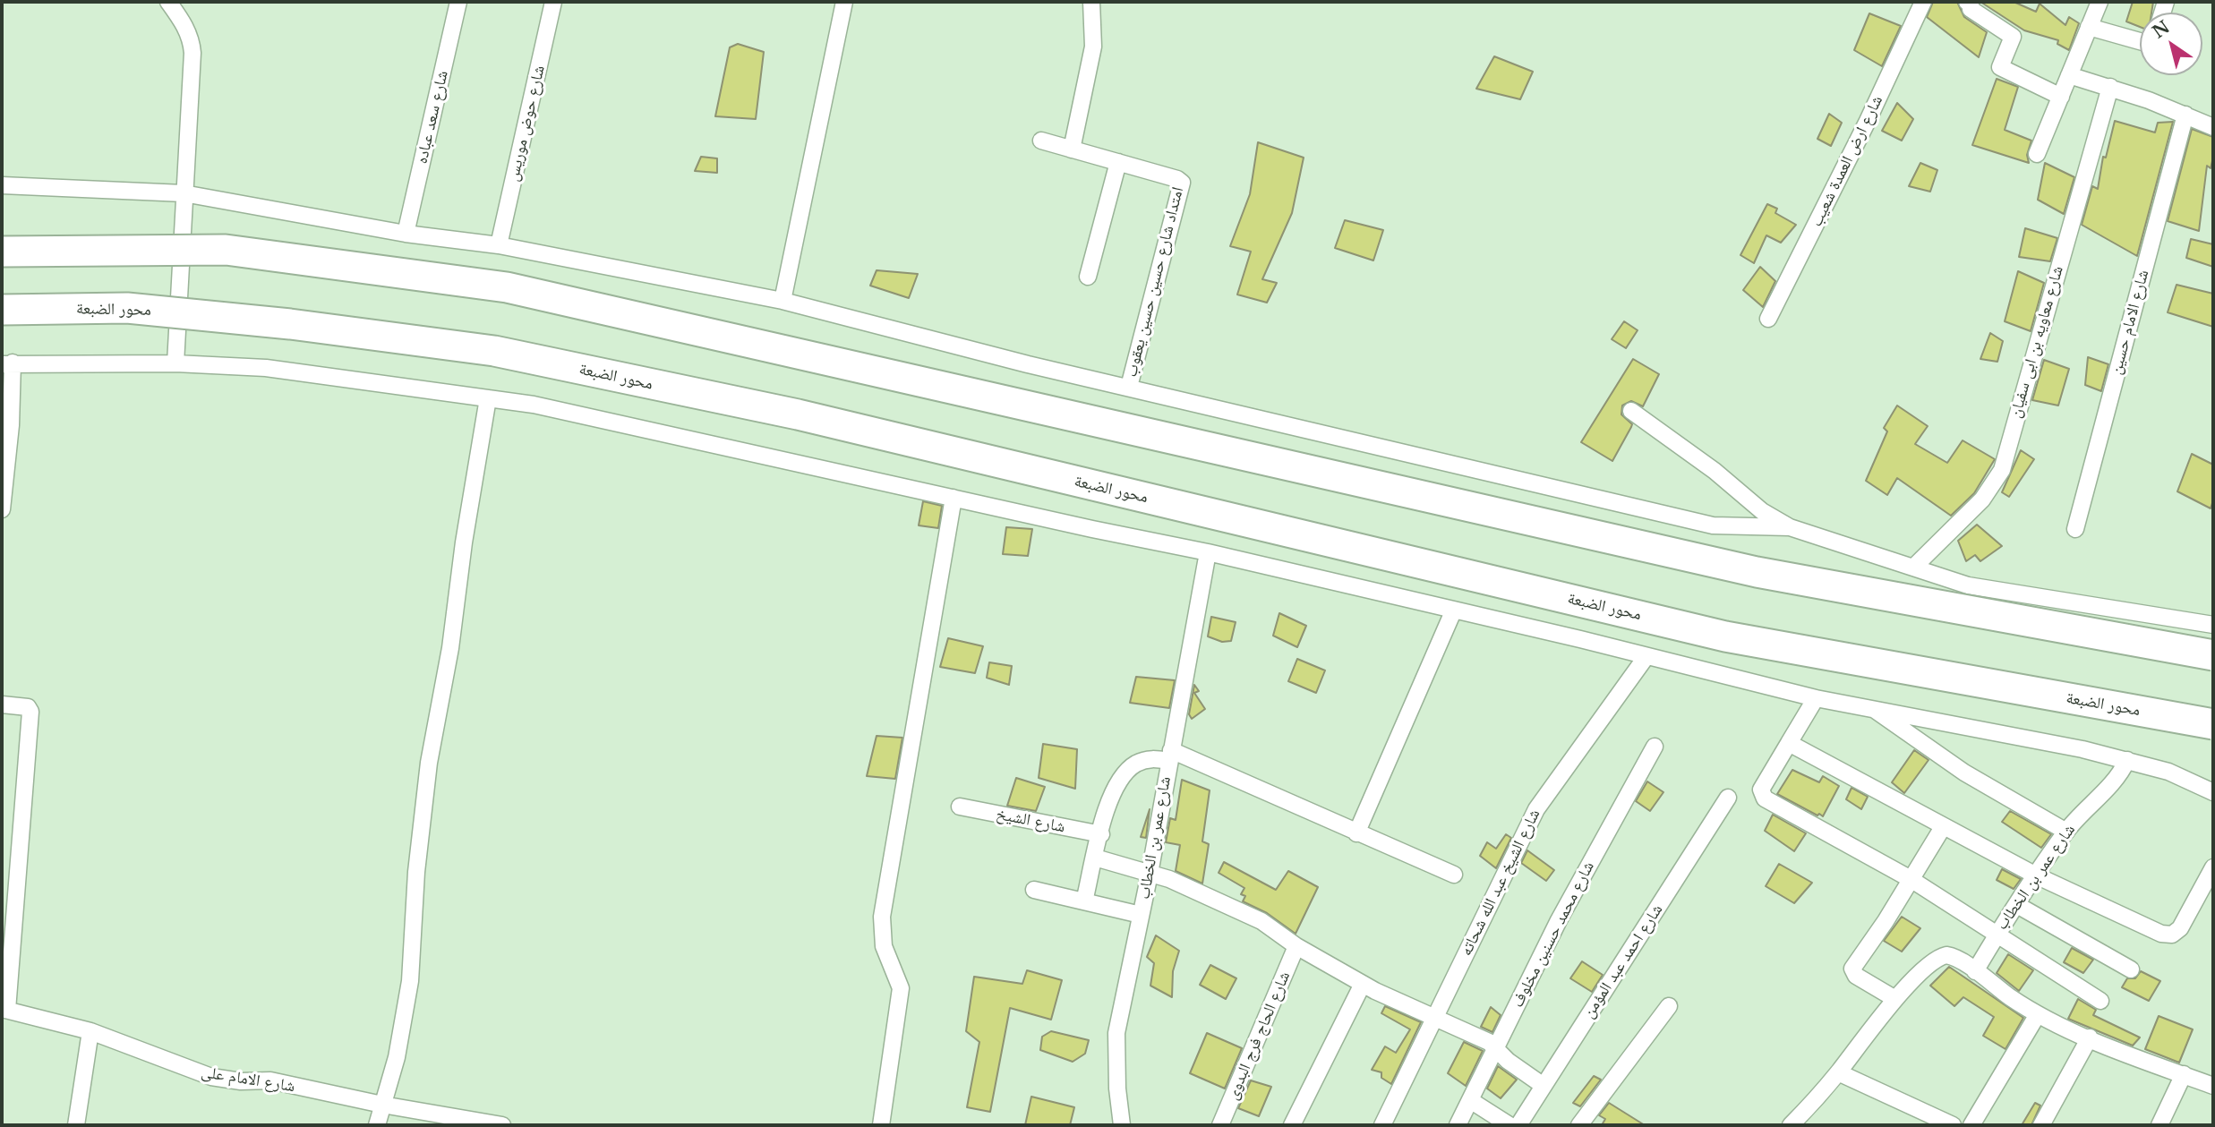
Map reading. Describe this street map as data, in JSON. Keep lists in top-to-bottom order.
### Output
{
  "streets": {
    "highway": ["محور الضبعة"],
    "street": [
      "شارع سعد عباده",
      "شارع حوض موريس",
      "شارع ارض العمدة شعيب",
      "امتداد شارع حسين حسين يعقوب",
      "شارع الامام حسين",
      "شارع معاويه بن ابى سفيان",
      "شارع الشيخ",
      "شارع عمر بن الخطاب",
      "شارع الشيخ عبد الله شحاته",
      "شارع محمد حسنين مخلوف",
      "شارع احمد عبد المؤمن",
      "شارع الحاج فرج البدوى",
      "شارع الامام على"
    ]
  },
  "north": "top left"
}
